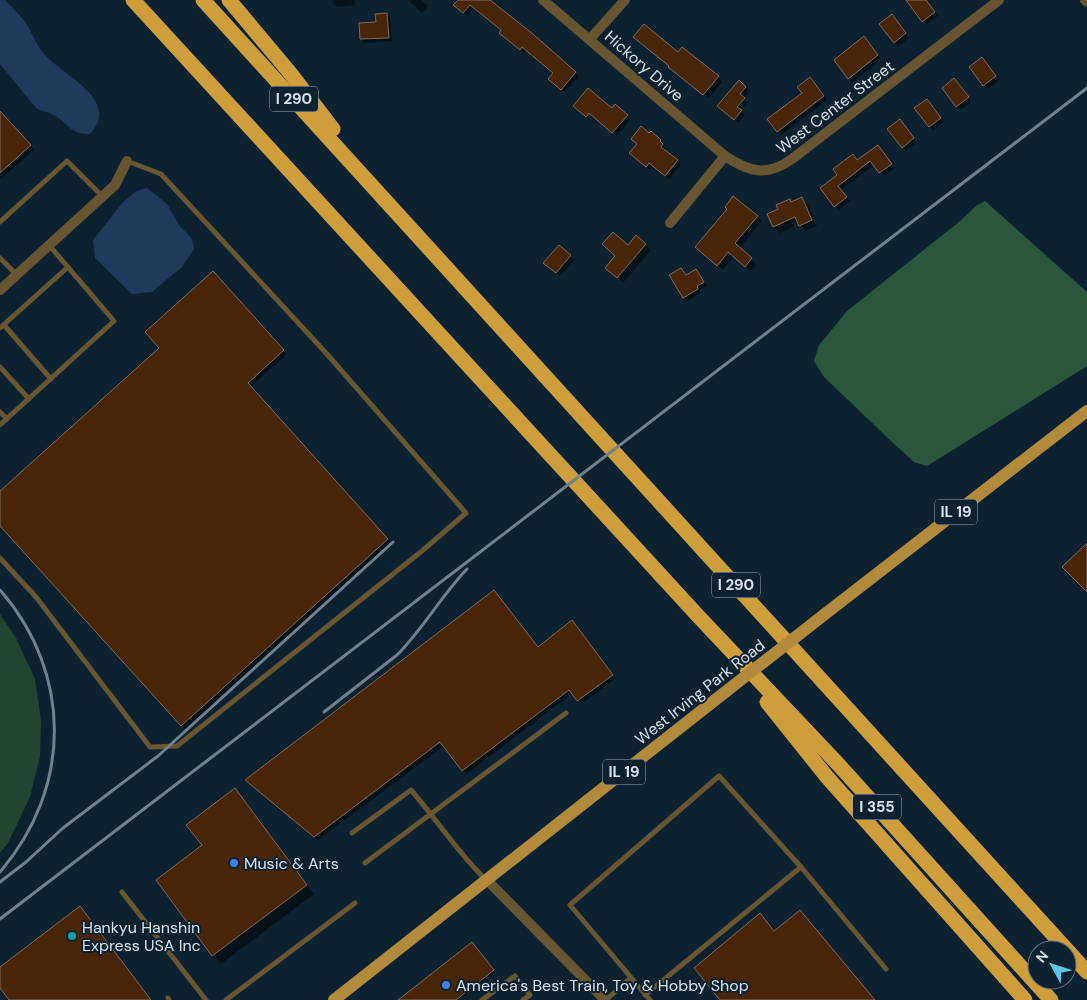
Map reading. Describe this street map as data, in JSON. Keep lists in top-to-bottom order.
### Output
{
  "streets": {
    "highway": ["I 290", "I 355"],
    "main road": ["IL 19", "West Irving Park Road"],
    "street": ["Hickory Drive", "West Center Street"]
  },
  "crossings": [
    ["Hickory Drive", "West Center Street"],
    ["I 290", "I 355"]
  ],
  "places": ["Music & Arts", "Hankyu Hanshin Express USA Inc", "America's Best Train, Toy & Hobby Shop"],
  "north": "top left"
}
